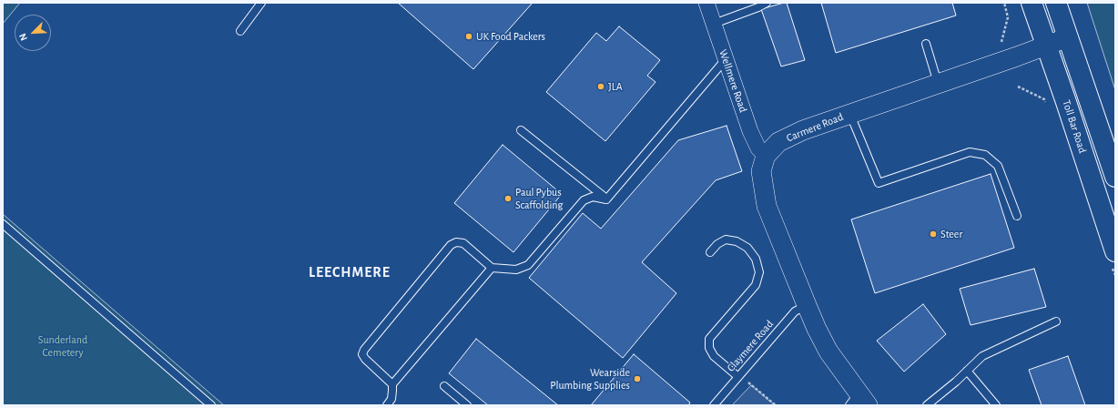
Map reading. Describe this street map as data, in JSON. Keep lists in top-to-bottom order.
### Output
{
  "streets": {
    "main road": ["Toll Bar Road"],
    "street": ["Wellmere Road", "Carmere Road"],
    "lane": ["Claymere Road"]
  },
  "crossings": [
    ["Wellmere Road", "Carmere Road"],
    ["Toll Bar Road", "Carmere Road"]
  ],
  "districts": ["LEECHMERE"],
  "parks": ["Sunderland Cemetery"],
  "places": [
    "UK Food Packers",
    "JLA",
    "Paul Pybus Scaffolding",
    "Steer",
    "Wearside Plumbing Supplies"
  ],
  "north": "bottom left"
}
